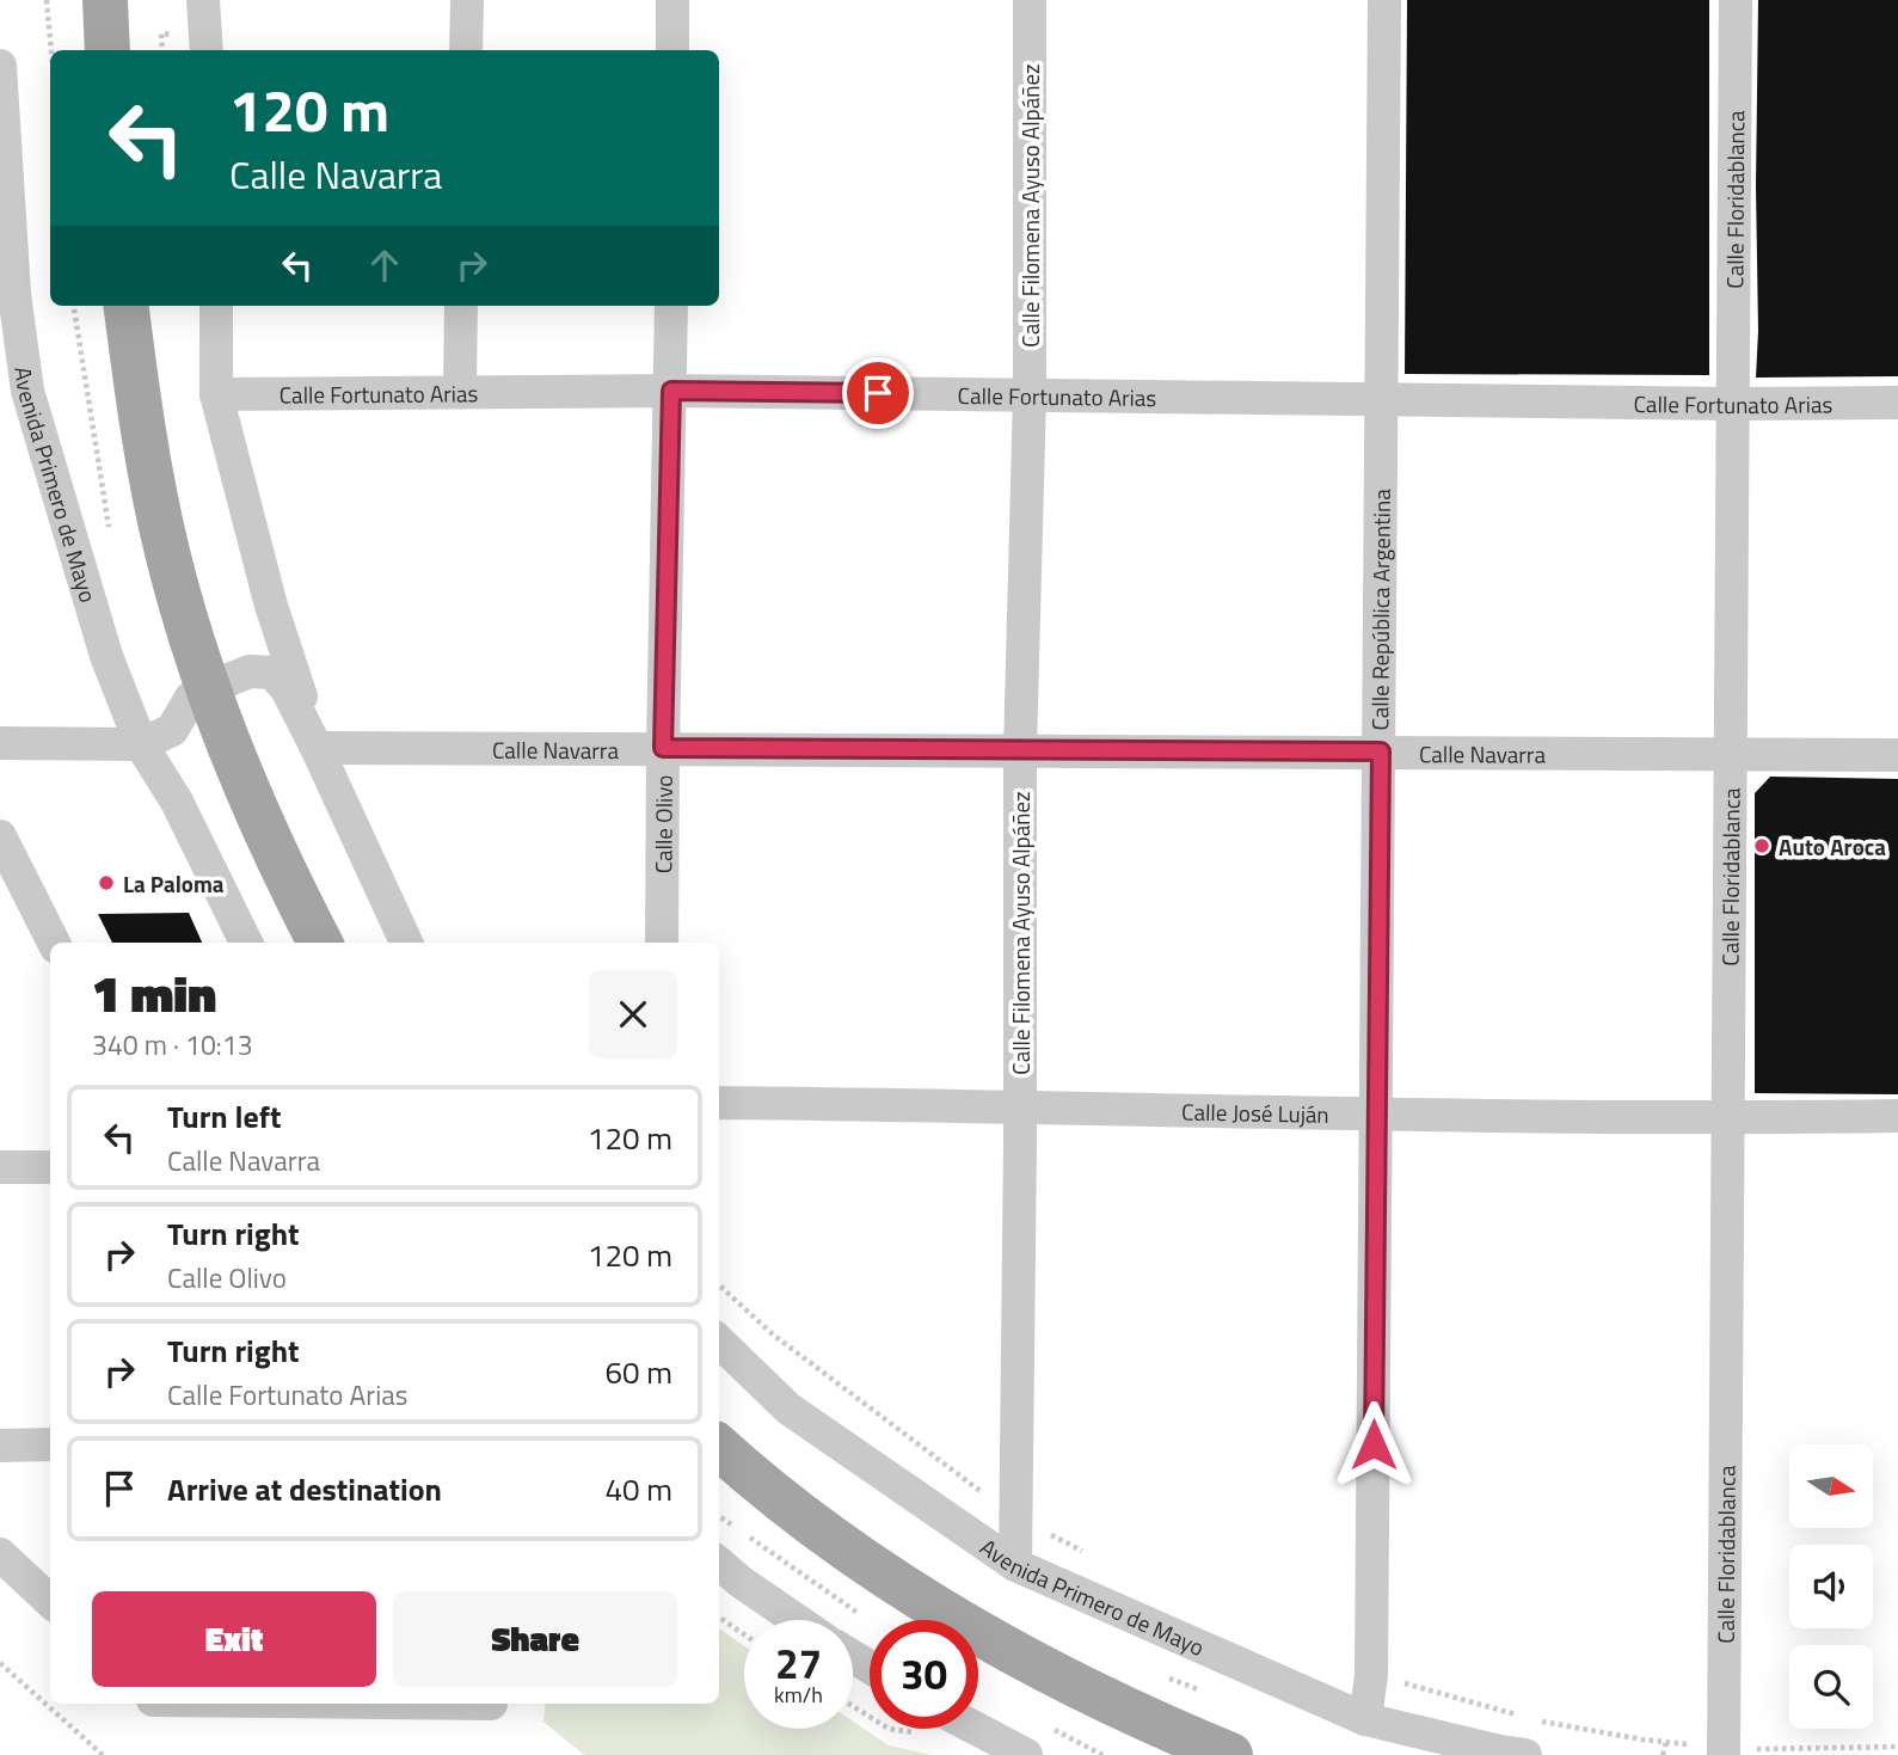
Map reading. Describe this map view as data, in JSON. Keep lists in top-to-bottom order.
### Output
{
  "streets": {
    "street": [
      "Calle Floridablanca",
      "Calle Filomena Ayuso Alpáñez",
      "Calle Fortunato Arias",
      "Avenida Primero de Mayo",
      "Calle República Argentina",
      "Calle Navarra",
      "Calle Olivo",
      "Calle José Luján"
    ]
  },
  "crossings": [
    ["Calle Floridablanca", "Calle Fortunato Arias"],
    ["Calle Floridablanca", "Calle Navarra"],
    ["Calle Floridablanca", "Calle José Luján"],
    ["Calle Filomena Ayuso Alpáñez", "Calle Fortunato Arias"],
    ["Calle Filomena Ayuso Alpáñez", "Avenida Primero de Mayo"],
    ["Calle Filomena Ayuso Alpáñez", "Calle Navarra"],
    ["Calle Filomena Ayuso Alpáñez", "Calle José Luján"],
    ["Calle Fortunato Arias", "Calle República Argentina"],
    ["Calle Fortunato Arias", "Calle Olivo"],
    ["Avenida Primero de Mayo", "Calle República Argentina"],
    ["Calle República Argentina", "Calle Navarra"],
    ["Calle República Argentina", "Calle José Luján"],
    ["Calle Navarra", "Calle Olivo"]
  ],
  "places": ["Auto Aroca", "La Paloma"],
  "north": "right",
  "page": {
    "turn": ["120 m", "Calle Navarra"],
    "heading": ["1 min", "340 m · 10:13"],
    "list": [
      {
        "name": "Turn left",
        "note": "Calle Navarra",
        "value": "120 m"
      },
      {
        "name": "Turn right",
        "note": "Calle Olivo",
        "value": "120 m"
      },
      {
        "name": "Turn right",
        "note": "Calle Fortunato Arias",
        "value": "60 m"
      },
      {
        "name": "Arrive at destination",
        "value": "40 m"
      }
    ],
    "buttons": ["Exit", "Share"],
    "speed": "27 km/h",
    "limit": "30"
  }
}
